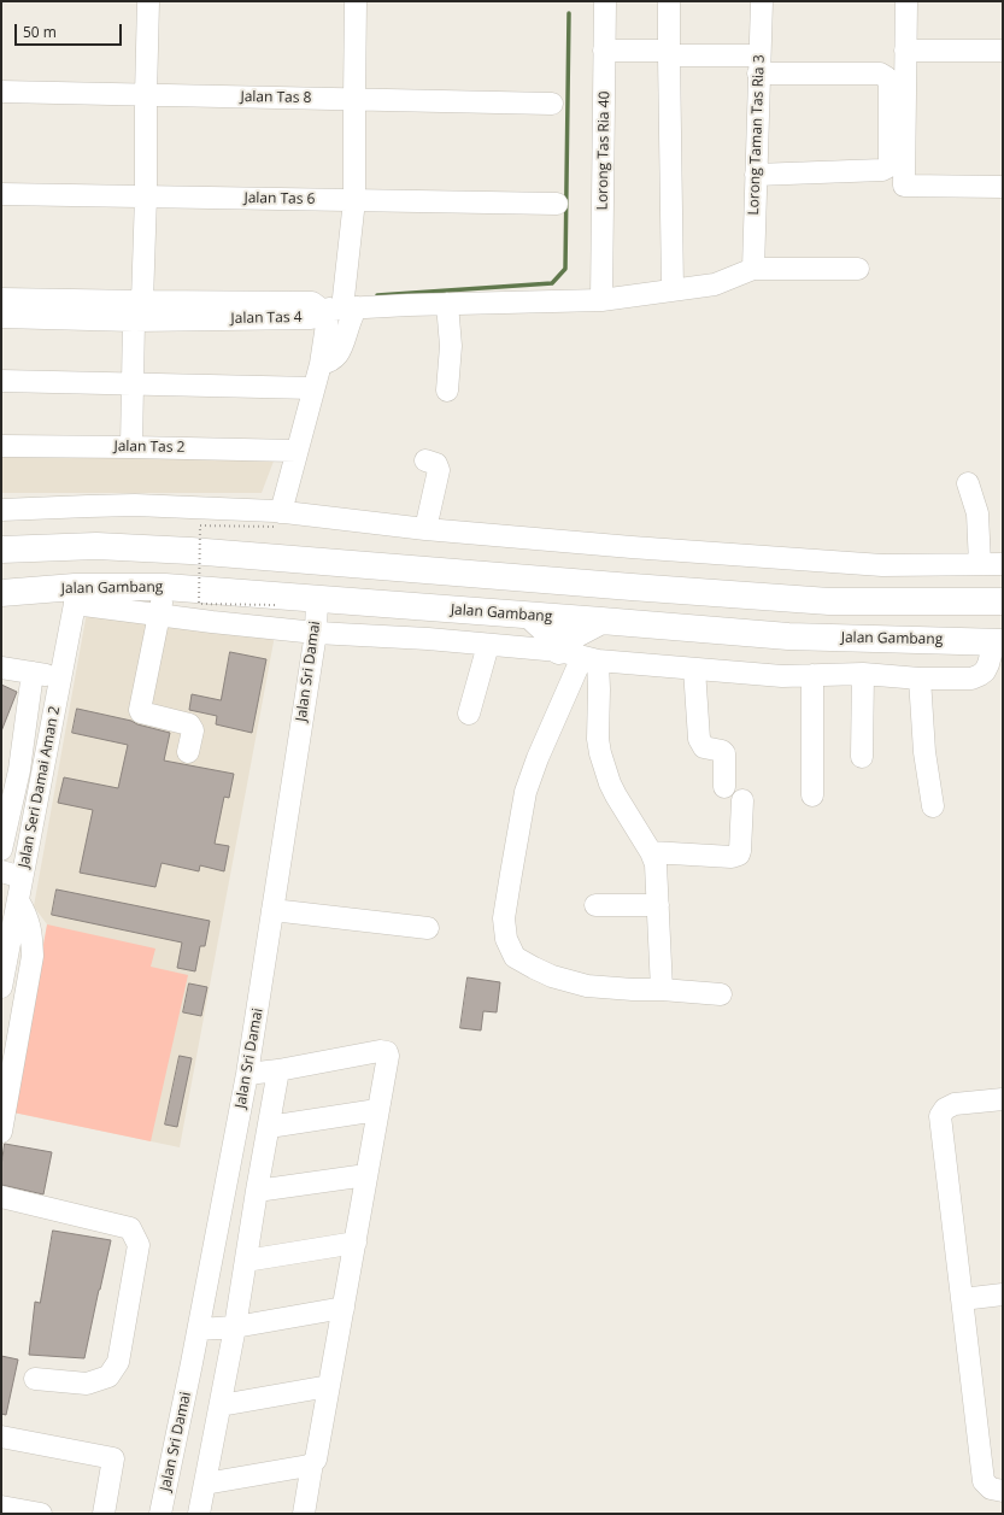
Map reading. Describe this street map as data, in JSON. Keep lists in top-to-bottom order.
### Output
{
  "streets": {
    "highway": ["Jalan Gambang"],
    "street": [
      "Jalan Tas 8",
      "Lorong Taman Tas Ria 3",
      "Lorong Tas Ria 40",
      "Jalan Tas 6",
      "Jalan Tas 4",
      "Jalan Tas 2",
      "Jalan Sri Damai",
      "Jalan Seri Damai Aman 2"
    ]
  },
  "crossings": [
    ["Jalan Gambang", "Jalan Sri Damai"],
    ["Jalan Gambang", "Jalan Seri Damai Aman 2"]
  ],
  "scale_bar": "50 m"
}
